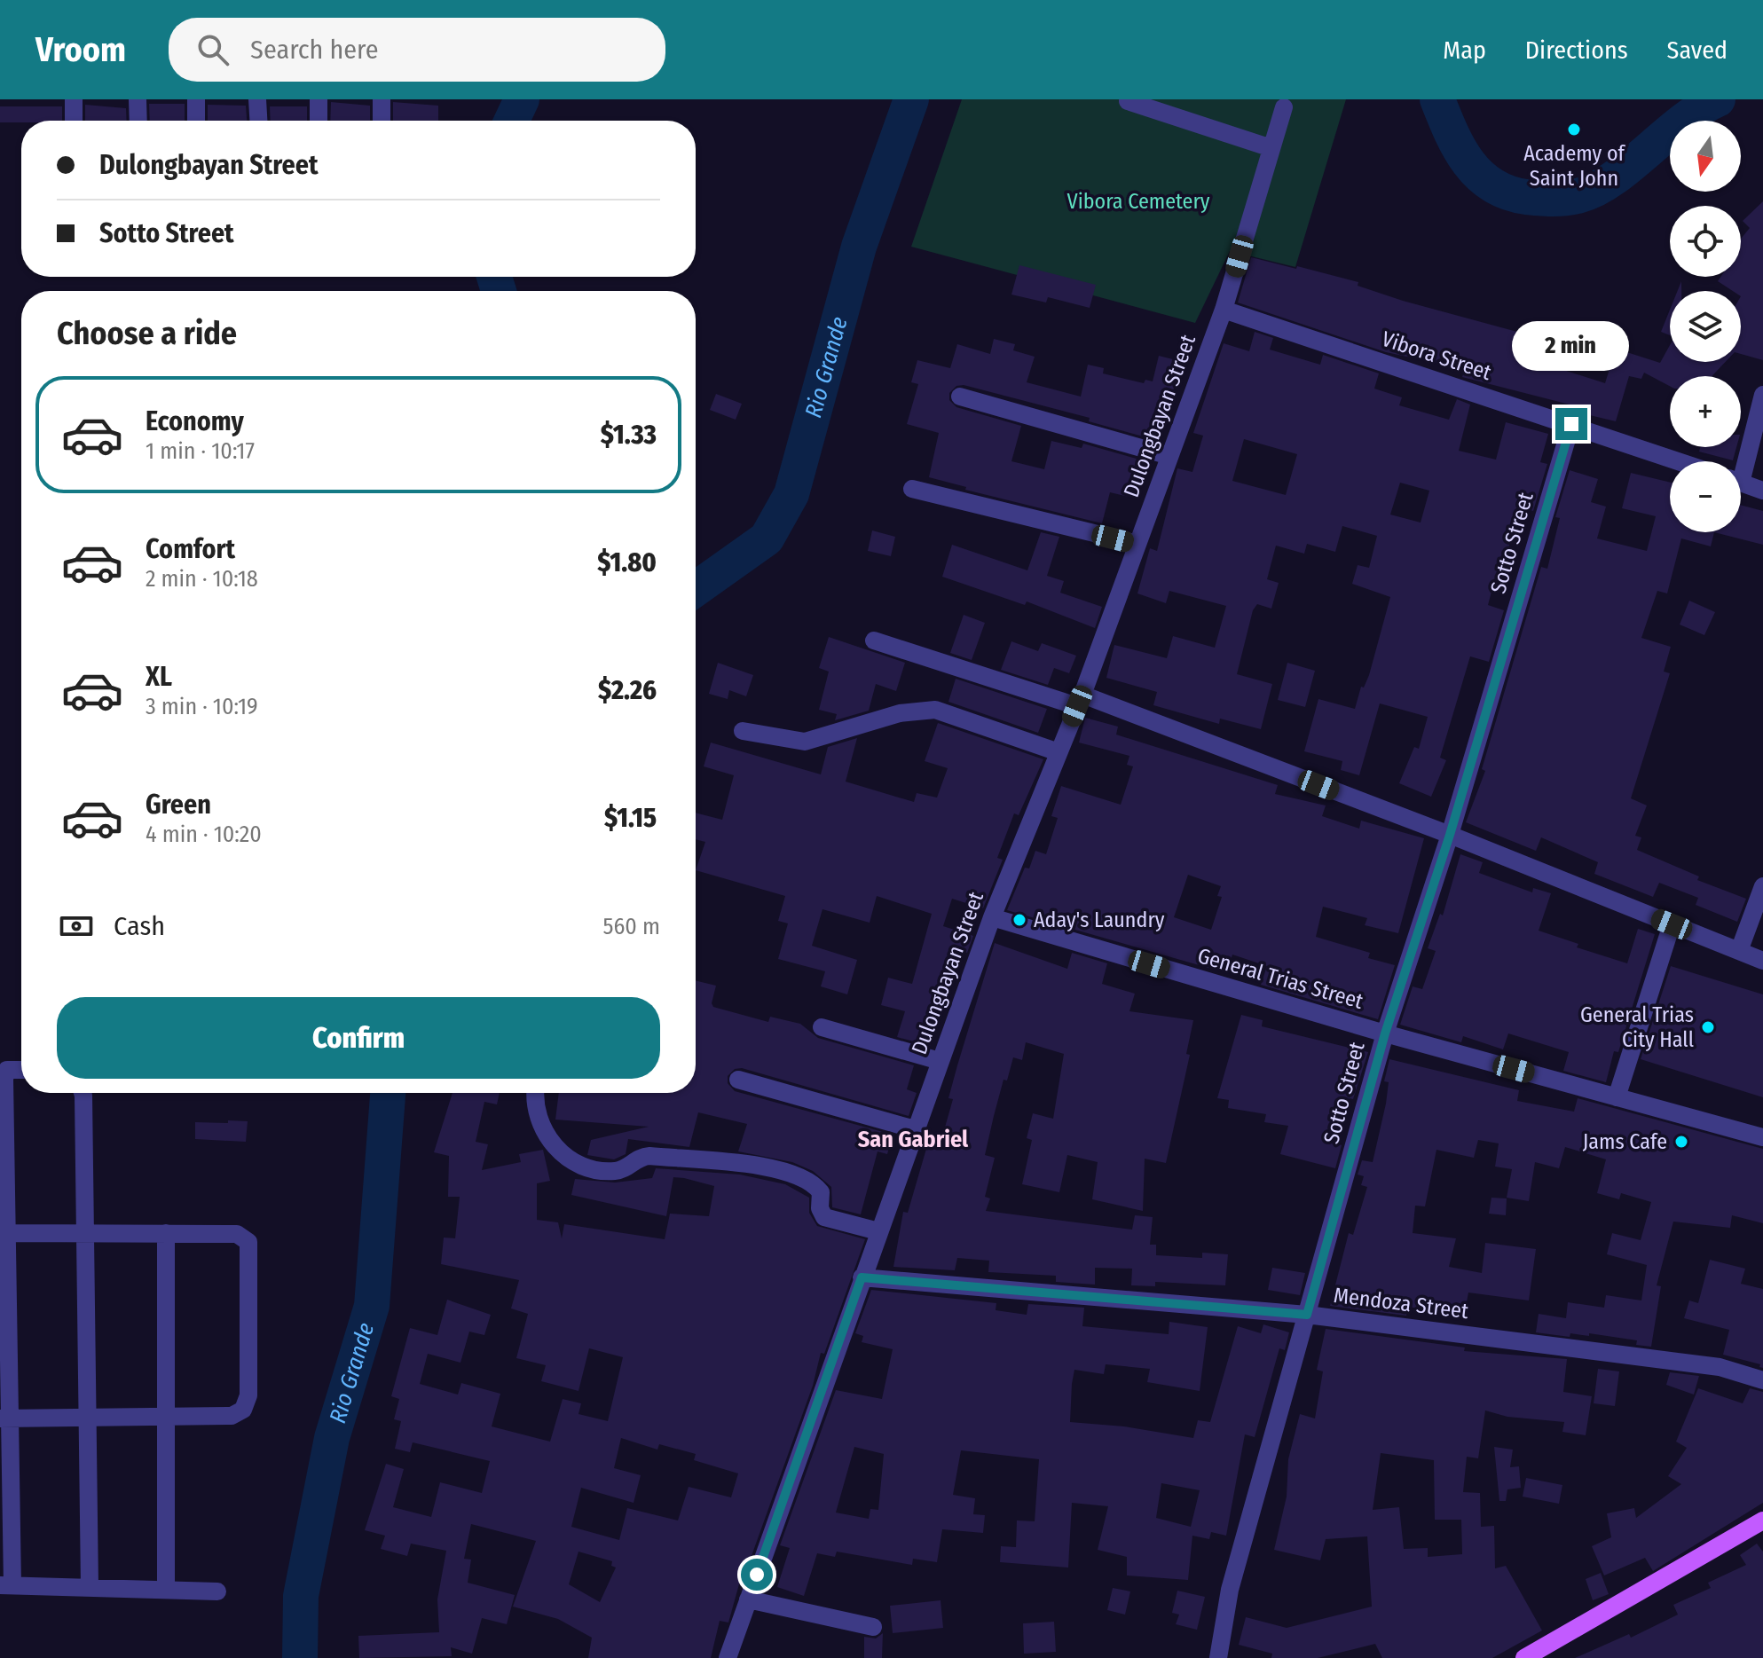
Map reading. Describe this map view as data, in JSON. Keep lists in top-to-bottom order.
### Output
{
  "streets": {
    "street": [
      "Vibora Street",
      "Dulongbayan Street",
      "Sotto Street",
      "General Trias Street",
      "Mendoza Street"
    ]
  },
  "crossings": [
    ["Vibora Street", "Dulongbayan Street"],
    ["Vibora Street", "Sotto Street"],
    ["Dulongbayan Street", "General Trias Street"],
    ["Dulongbayan Street", "Mendoza Street"],
    ["Sotto Street", "General Trias Street"],
    ["Sotto Street", "Mendoza Street"]
  ],
  "districts": ["San Gabriel"],
  "water": ["Rio Grande"],
  "parks": ["Vibora Cemetery"],
  "places": [
    "Academy of Saint John",
    "Aday's Laundry",
    "General Trias City Hall",
    "Jams Cafe"
  ],
  "north": "bottom",
  "page": {
    "header": "Vroom",
    "search": "Search here",
    "nav": ["Map", "Directions", "Saved"],
    "map_buttons": ["+", "−"],
    "banner": ["Dulongbayan Street", "Sotto Street"],
    "heading": "Choose a ride",
    "bubble": "2 min",
    "list": [
      {
        "name": "Economy",
        "note": "1 min · 10:17",
        "value": "$1.33"
      },
      {
        "name": "Comfort",
        "note": "2 min · 10:18",
        "value": "$1.80"
      },
      {
        "name": "XL",
        "note": "3 min · 10:19",
        "value": "$2.26"
      },
      {
        "name": "Green",
        "note": "4 min · 10:20",
        "value": "$1.15"
      }
    ],
    "pay": ["Cash", "560 m"],
    "buttons": "Confirm"
  }
}
